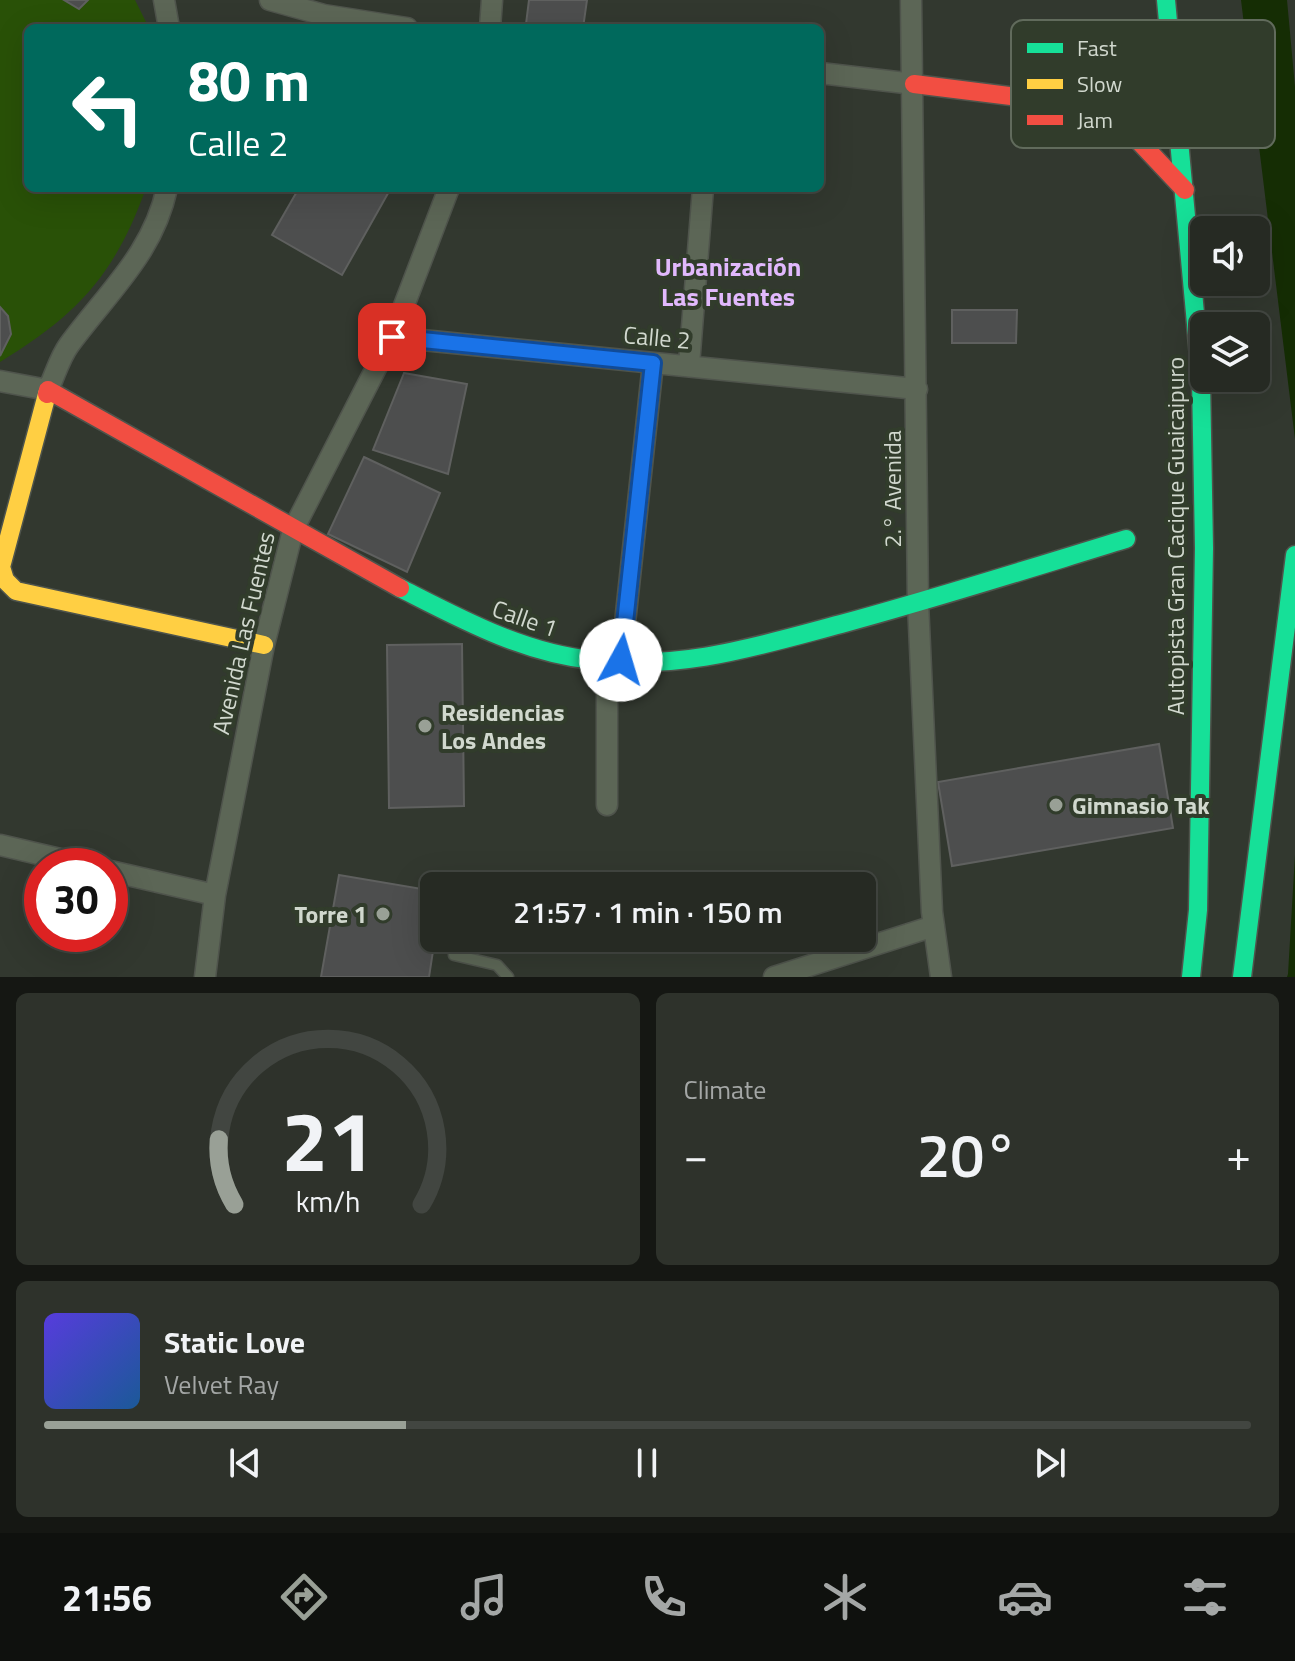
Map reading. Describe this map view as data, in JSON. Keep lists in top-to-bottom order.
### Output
{
  "streets": {
    "main road": ["Autopista Gran Cacique Guaicaipuro", "Calle 1"],
    "street": ["Calle 2", "2.° Avenida", "Avenida Las Fuentes"]
  },
  "crossings": [
    ["Calle 2", "2.° Avenida"],
    ["Calle 2", "Avenida Las Fuentes"],
    ["2.° Avenida", "Calle 1"],
    ["Calle 1", "Avenida Las Fuentes"]
  ],
  "districts": ["Urbanización Las Fuentes"],
  "places": ["Residencias Los Andes", "Gimnasio Tak", "Torre 1"],
  "legend": ["Fast", "Slow", "Jam"],
  "page": {
    "turn": ["80 m", "Calle 2"],
    "limit": "30",
    "trip": "21:57 · 1 min · 150 m",
    "tile": "Climate",
    "heat": ["−", "20°", "+"],
    "song": ["Static Love", "Velvet Ray"],
    "tabs": "21:56",
    "gauge": ["21", "km/h"]
  }
}
